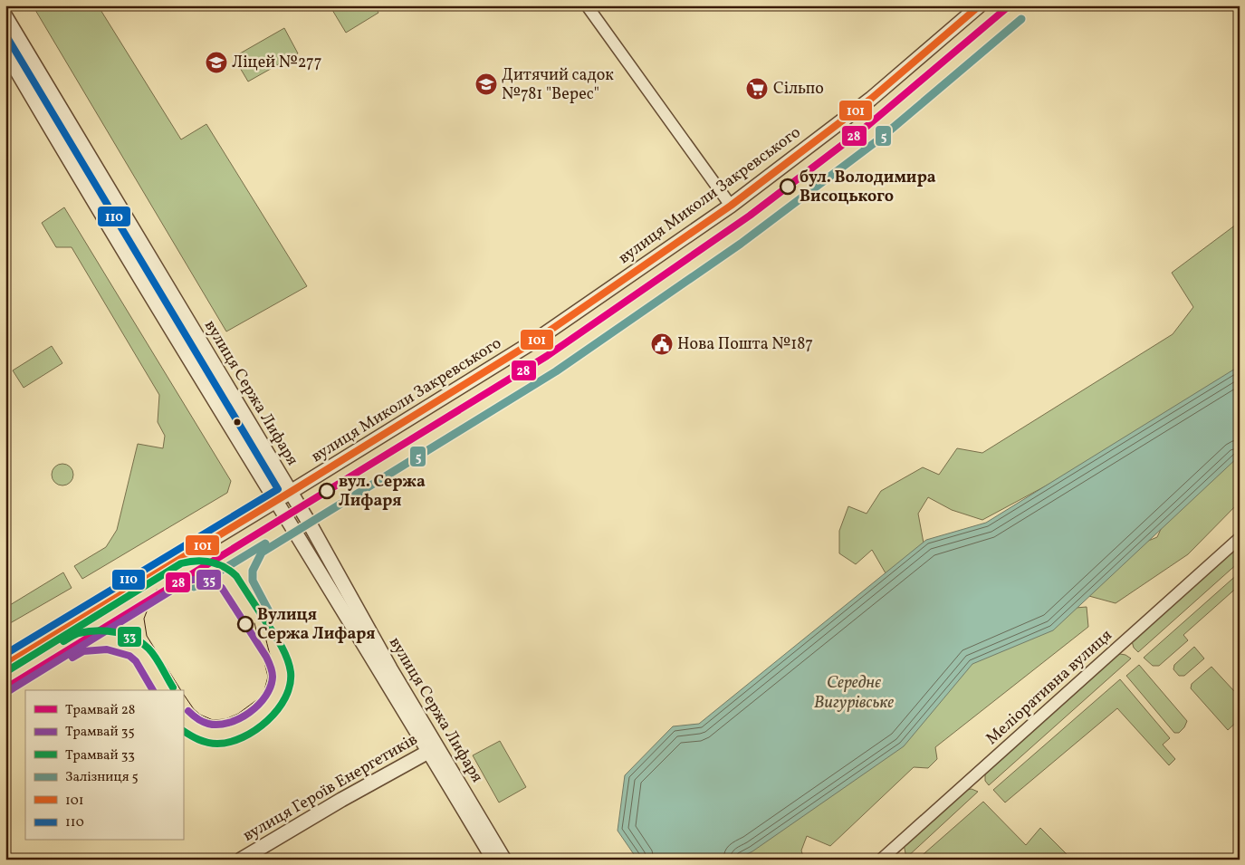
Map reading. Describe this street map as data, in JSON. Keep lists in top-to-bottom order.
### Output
{
  "streets": {
    "street": [
      "вулиця Миколи Закревського",
      "вулиця Сержа Лифаря",
      "Меліоративна вулиця",
      "вулиця Героїв Енергетиків"
    ]
  },
  "crossings": [
    ["вулиця Миколи Закревського", "вулиця Сержа Лифаря"],
    ["вулиця Сержа Лифаря", "вулиця Героїв Енергетиків"]
  ],
  "water": ["Середнє Вигурівське"],
  "places": {
    "school or university": ["Ліцей №277", "Дитячий садок №781 \"Верес\""],
    "supermarket": ["Сільпо"],
    "other": ["бул. Володимира Висоцького", "вул. Сержа Лифаря", "Вулиця Сержа Лифаря"],
    "public building": ["Нова Пошта №187"]
  },
  "lines": [
    "tram line 28",
    "transit line 101",
    "rail line 5",
    "transit line 110",
    "tram line 33",
    "tram line 35"
  ],
  "legend": [
    "Трамвай 28",
    "Трамвай 35",
    "Трамвай 33",
    "Залізниця 5",
    "101",
    "110"
  ]
}
